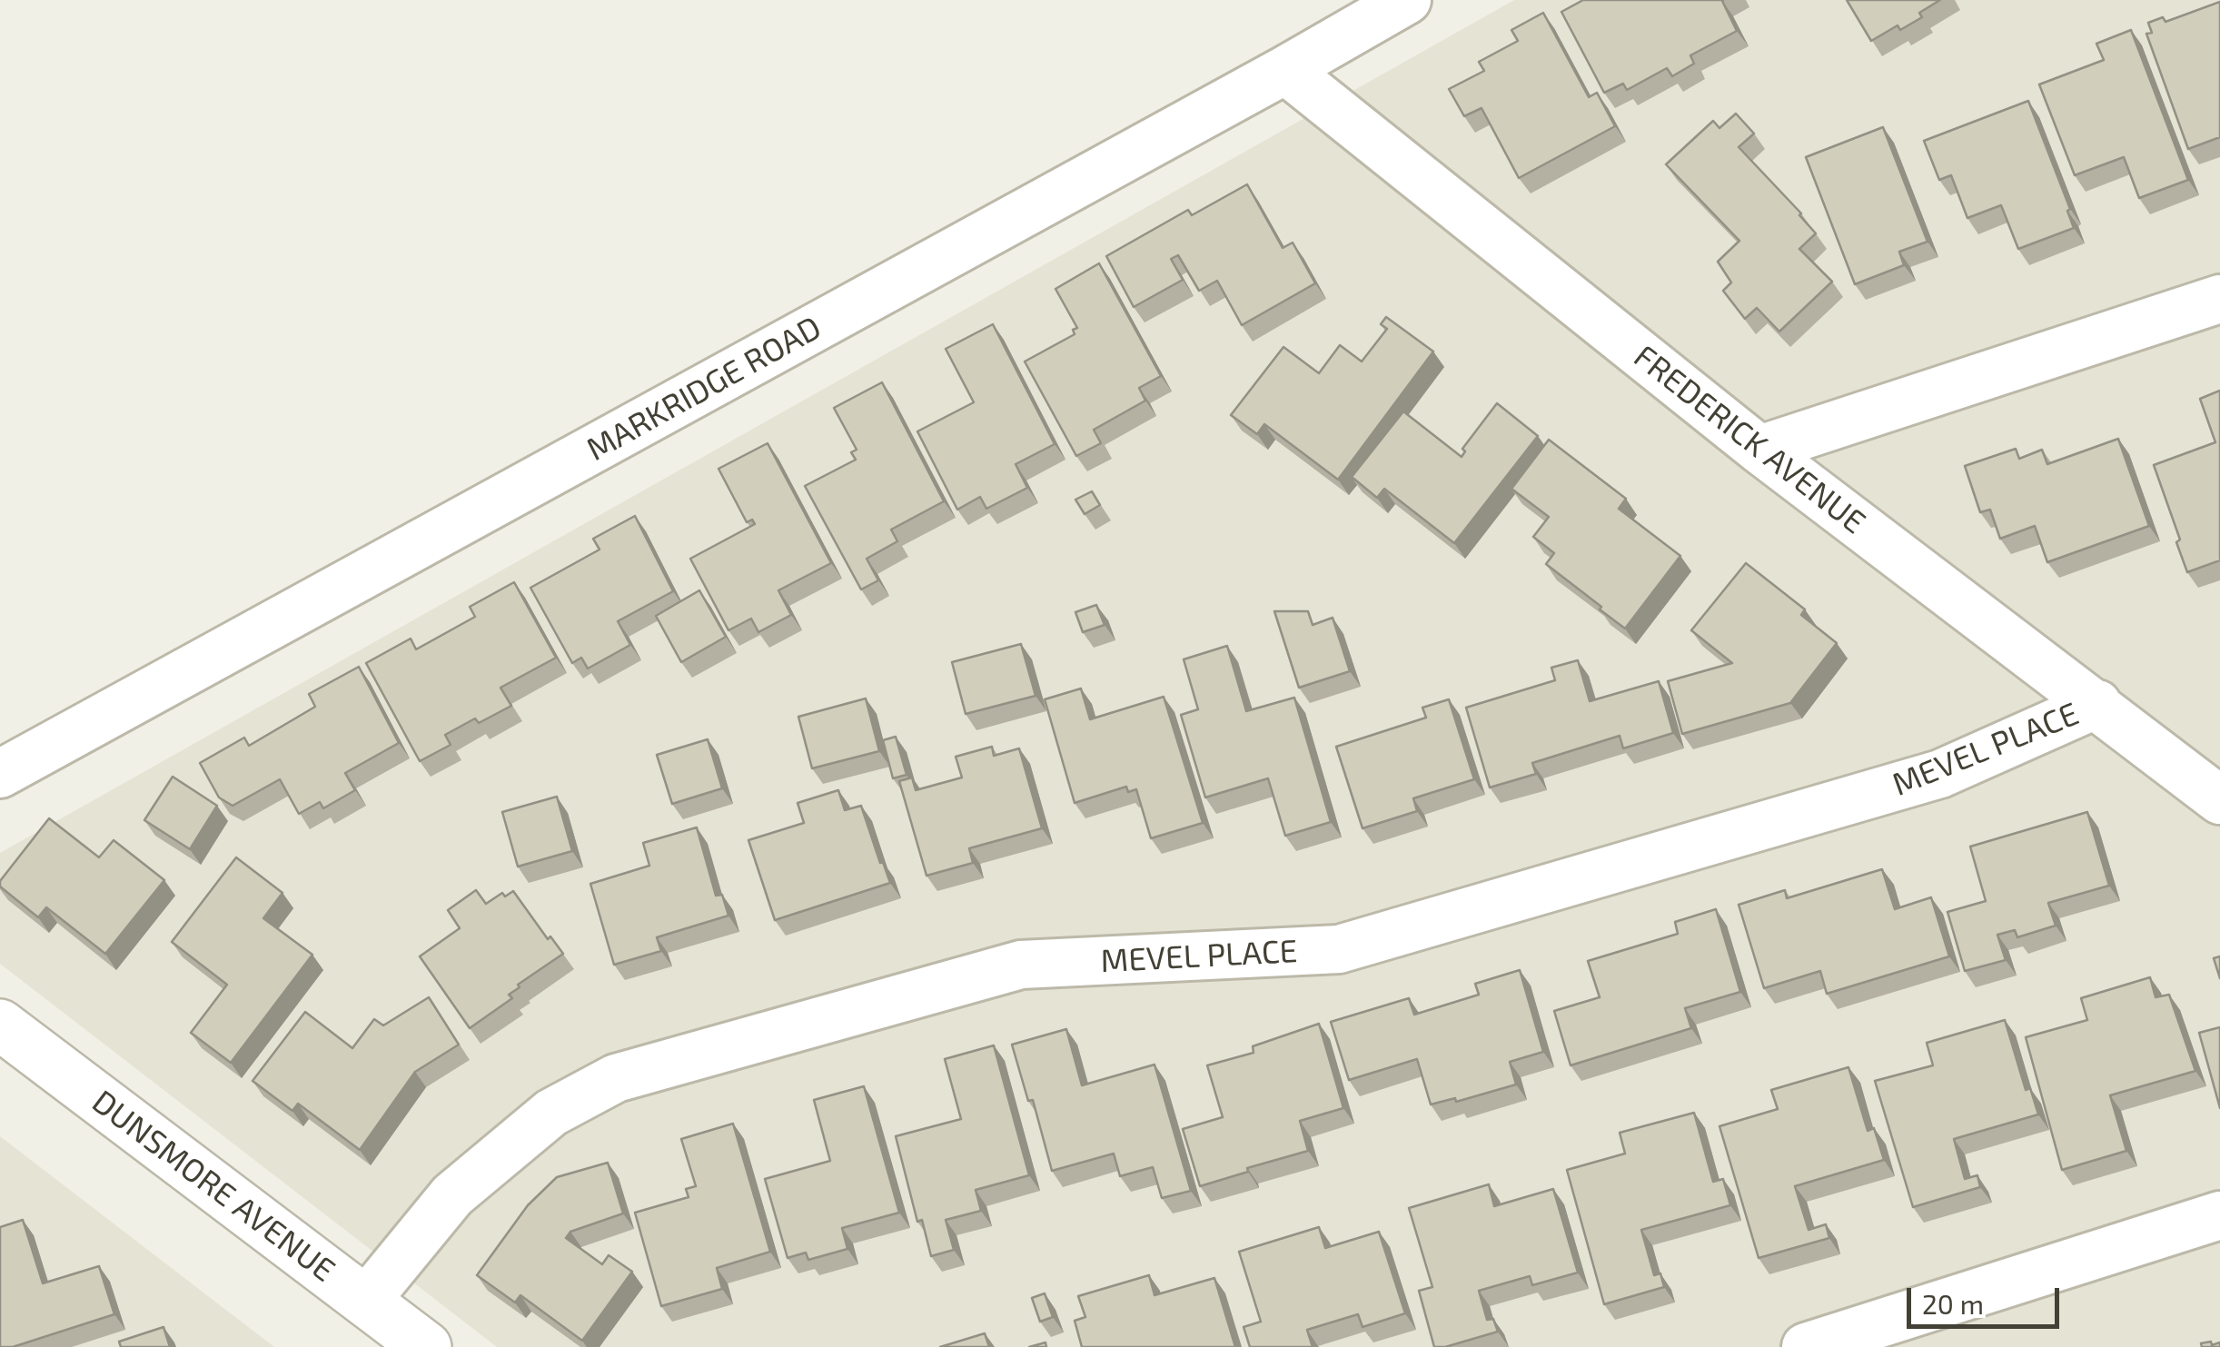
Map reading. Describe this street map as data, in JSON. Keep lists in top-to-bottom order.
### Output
{
  "streets": {
    "street": [
      "MARKRIDGE ROAD",
      "FREDERICK AVENUE",
      "MEVEL PLACE",
      "DUNSMORE AVENUE"
    ]
  },
  "crossings": [
    ["MARKRIDGE ROAD", "FREDERICK AVENUE"],
    ["FREDERICK AVENUE", "MEVEL PLACE"],
    ["MEVEL PLACE", "DUNSMORE AVENUE"]
  ],
  "scale_bar": "20 m"
}
